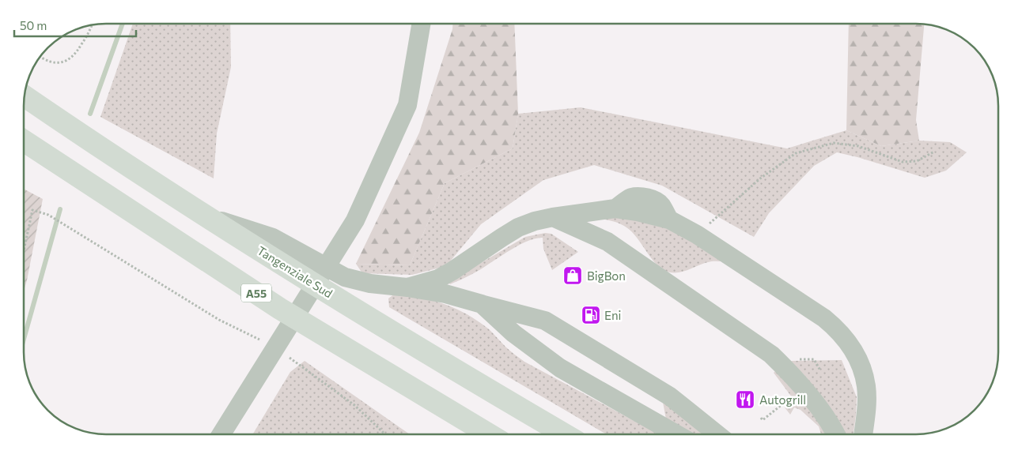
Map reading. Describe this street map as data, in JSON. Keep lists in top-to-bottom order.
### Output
{
  "streets": {
    "highway": ["Tangenziale Sud", "A55"]
  },
  "places": {
    "shop": ["BigBon"],
    "fuel station": ["Eni"],
    "restaurant": ["Autogrill"]
  },
  "scale_bar": "50 m"
}
